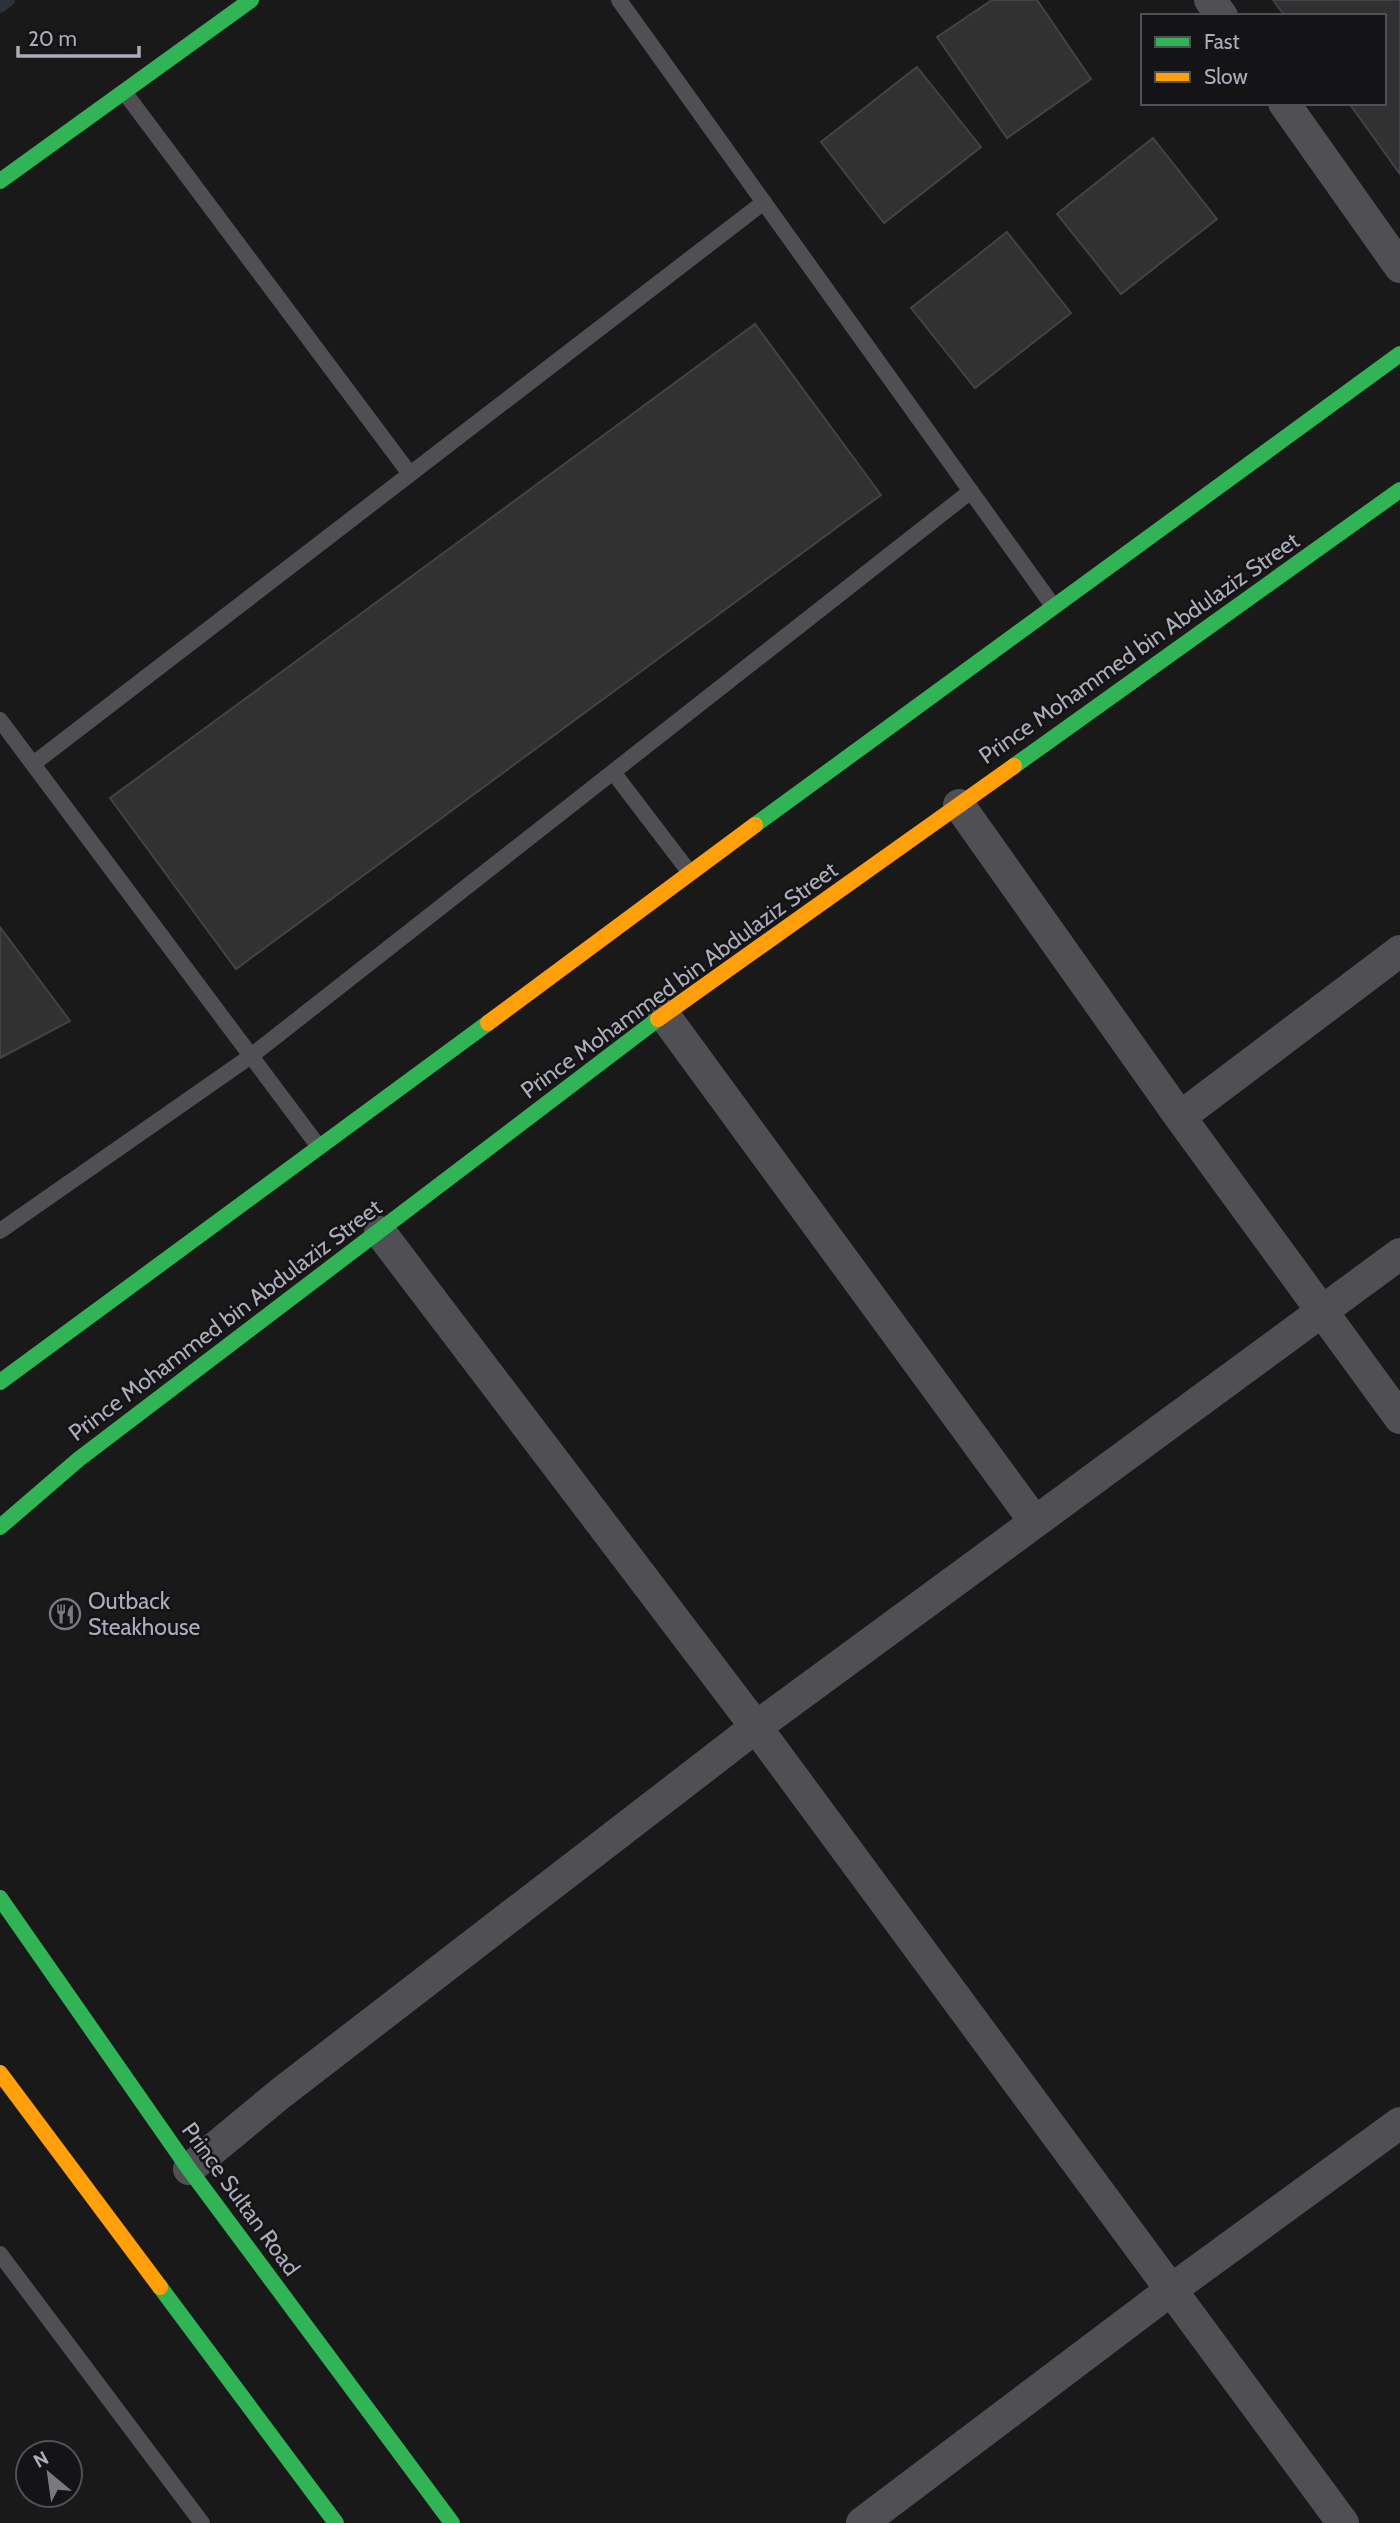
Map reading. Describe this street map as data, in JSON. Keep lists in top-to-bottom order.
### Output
{
  "streets": {
    "main road": ["Prince Mohammed bin Abdulaziz Street", "Prince Sultan Road"]
  },
  "places": {
    "restaurant": ["Outback Steakhouse"]
  },
  "legend": ["Fast", "Slow"],
  "scale_bar": "20 m",
  "north": "top left"
}
